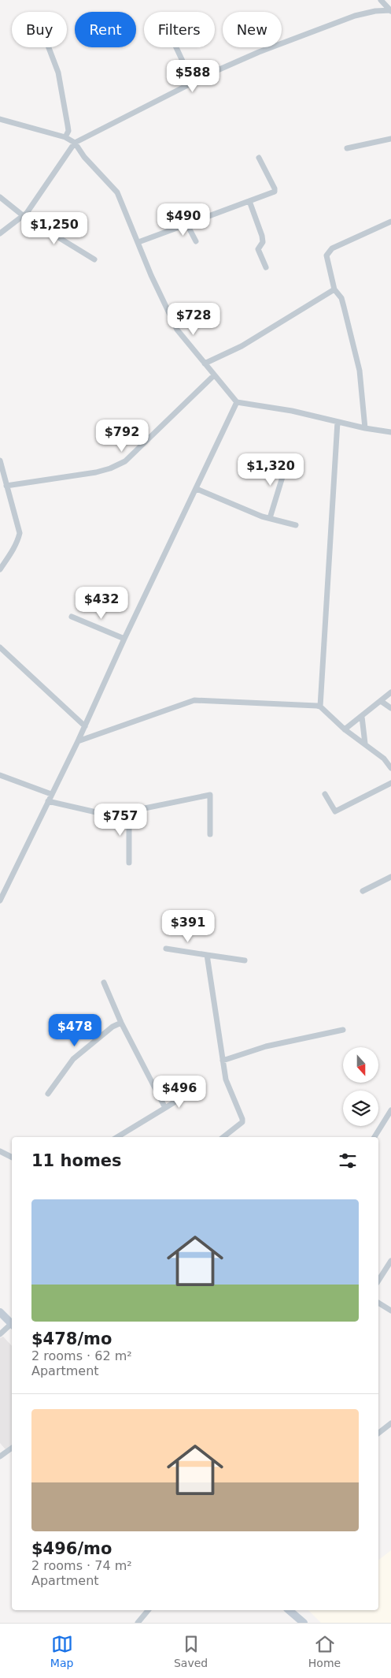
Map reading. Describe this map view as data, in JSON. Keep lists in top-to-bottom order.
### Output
{
  "north": "bottom",
  "page": {
    "chip": [
      "Buy",
      "Rent",
      "Filters",
      "New"
    ],
    "price": [
      "$588",
      "$490",
      "$1,250",
      "$728",
      "$792",
      "$1,320",
      "$432",
      "$757",
      "$391",
      "$478",
      "$496"
    ],
    "heading": "11 homes",
    "list": [
      {
        "name": "$478/mo",
        "note": "2 rooms · 62 m² · Apartment"
      },
      {
        "name": "$496/mo",
        "note": "2 rooms · 74 m² · Apartment"
      }
    ],
    "tabs": ["Map", "Saved", "Home"]
  }
}
